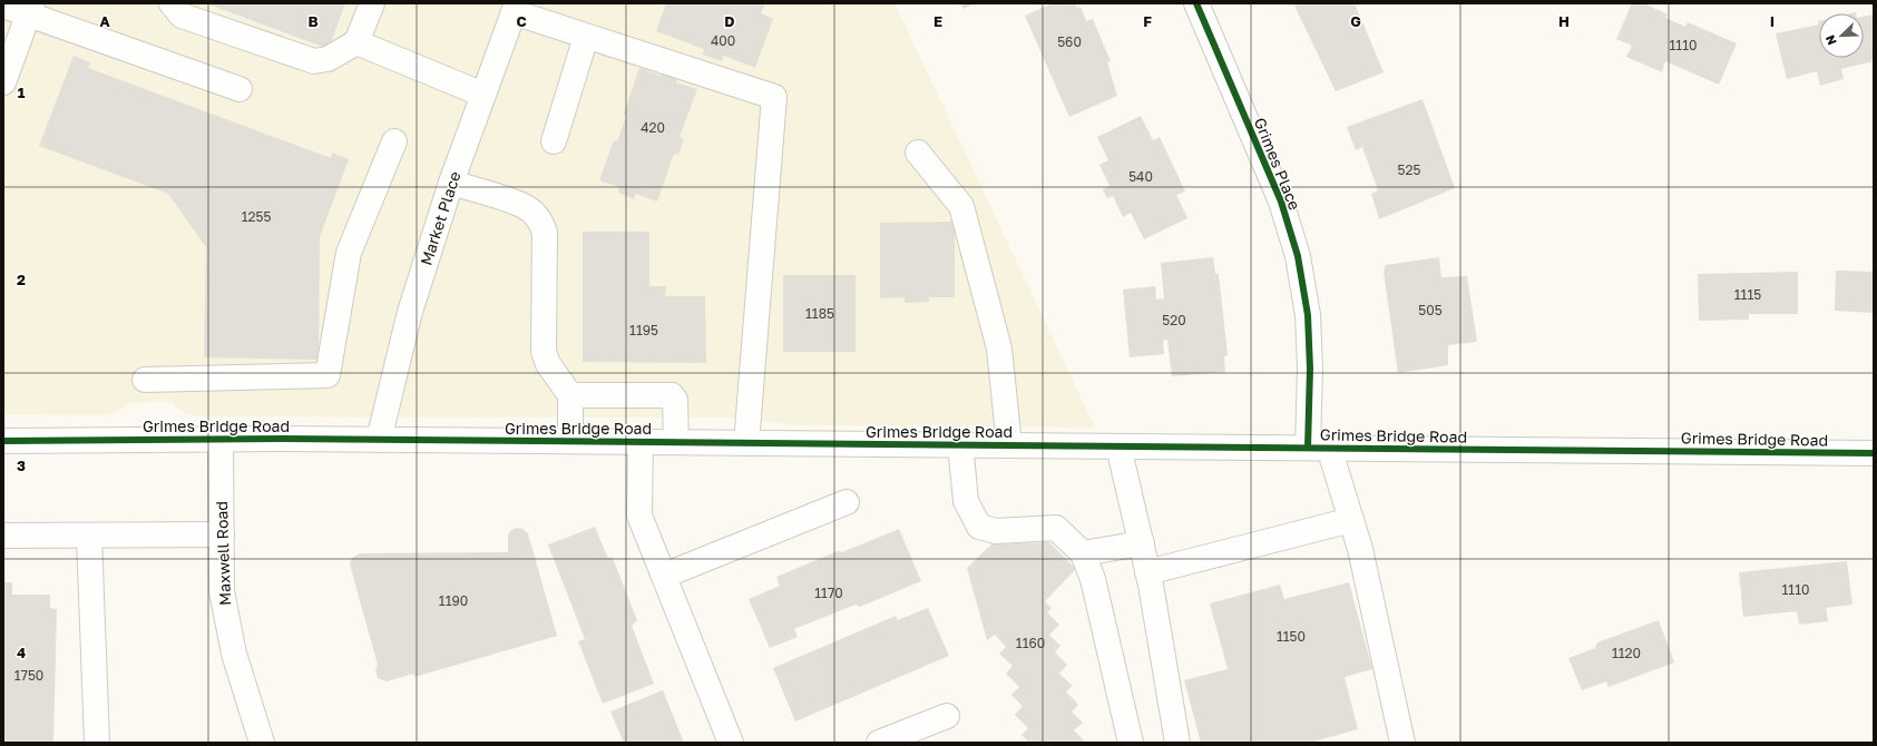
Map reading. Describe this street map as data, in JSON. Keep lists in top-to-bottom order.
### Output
{
  "streets": {
    "street": [
      "Grimes Place",
      "Market Place",
      "Grimes Bridge Road",
      "Maxwell Road"
    ]
  },
  "crossings": [
    ["Grimes Place", "Grimes Bridge Road"],
    ["Market Place", "Grimes Bridge Road"],
    ["Grimes Bridge Road", "Maxwell Road"]
  ],
  "house_numbers": [
    "400",
    "560",
    "1110",
    "420",
    "525",
    "540",
    "1255",
    "1115",
    "505",
    "1185",
    "520",
    "1195",
    "1110",
    "1170",
    "1190",
    "1150",
    "1160",
    "1120",
    "1750"
  ],
  "north": "bottom left",
  "grid": {
    "columns": [
      "A",
      "B",
      "C",
      "D",
      "E",
      "F",
      "G",
      "H",
      "I"
    ],
    "rows": [
      "1",
      "2",
      "3",
      "4"
    ]
  }
}
